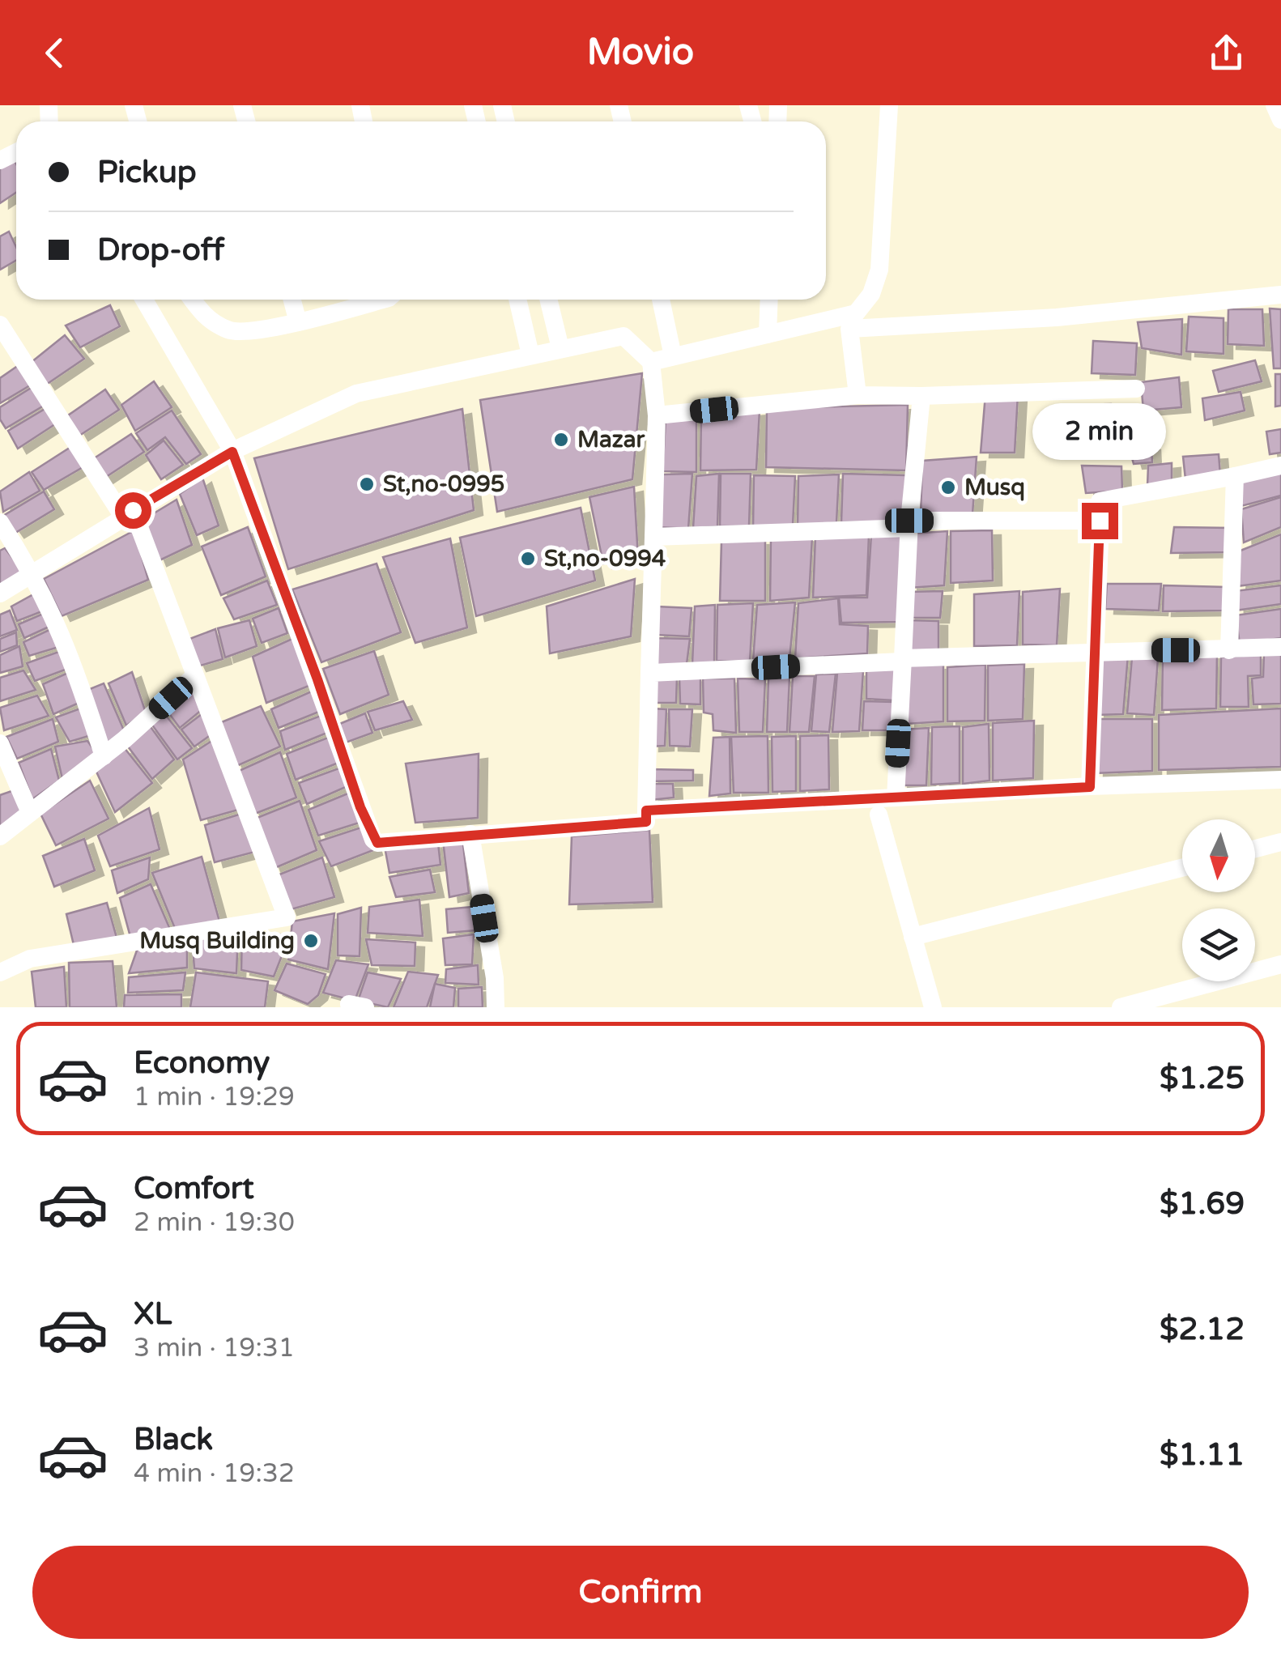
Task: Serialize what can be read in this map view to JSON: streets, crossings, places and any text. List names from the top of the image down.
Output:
{
  "places": [
    "Mazar",
    "St,no-0995",
    "Musq",
    "St,no-0994",
    "Musq Building"
  ],
  "north": "bottom",
  "page": {
    "header": "Movio",
    "banner": ["Pickup", "Drop-off"],
    "bubble": "2 min",
    "list": [
      {
        "name": "Economy",
        "note": "1 min · 19:29",
        "value": "$1.25"
      },
      {
        "name": "Comfort",
        "note": "2 min · 19:30",
        "value": "$1.69"
      },
      {
        "name": "XL",
        "note": "3 min · 19:31",
        "value": "$2.12"
      },
      {
        "name": "Black",
        "note": "4 min · 19:32",
        "value": "$1.11"
      }
    ],
    "buttons": "Confirm"
  }
}
